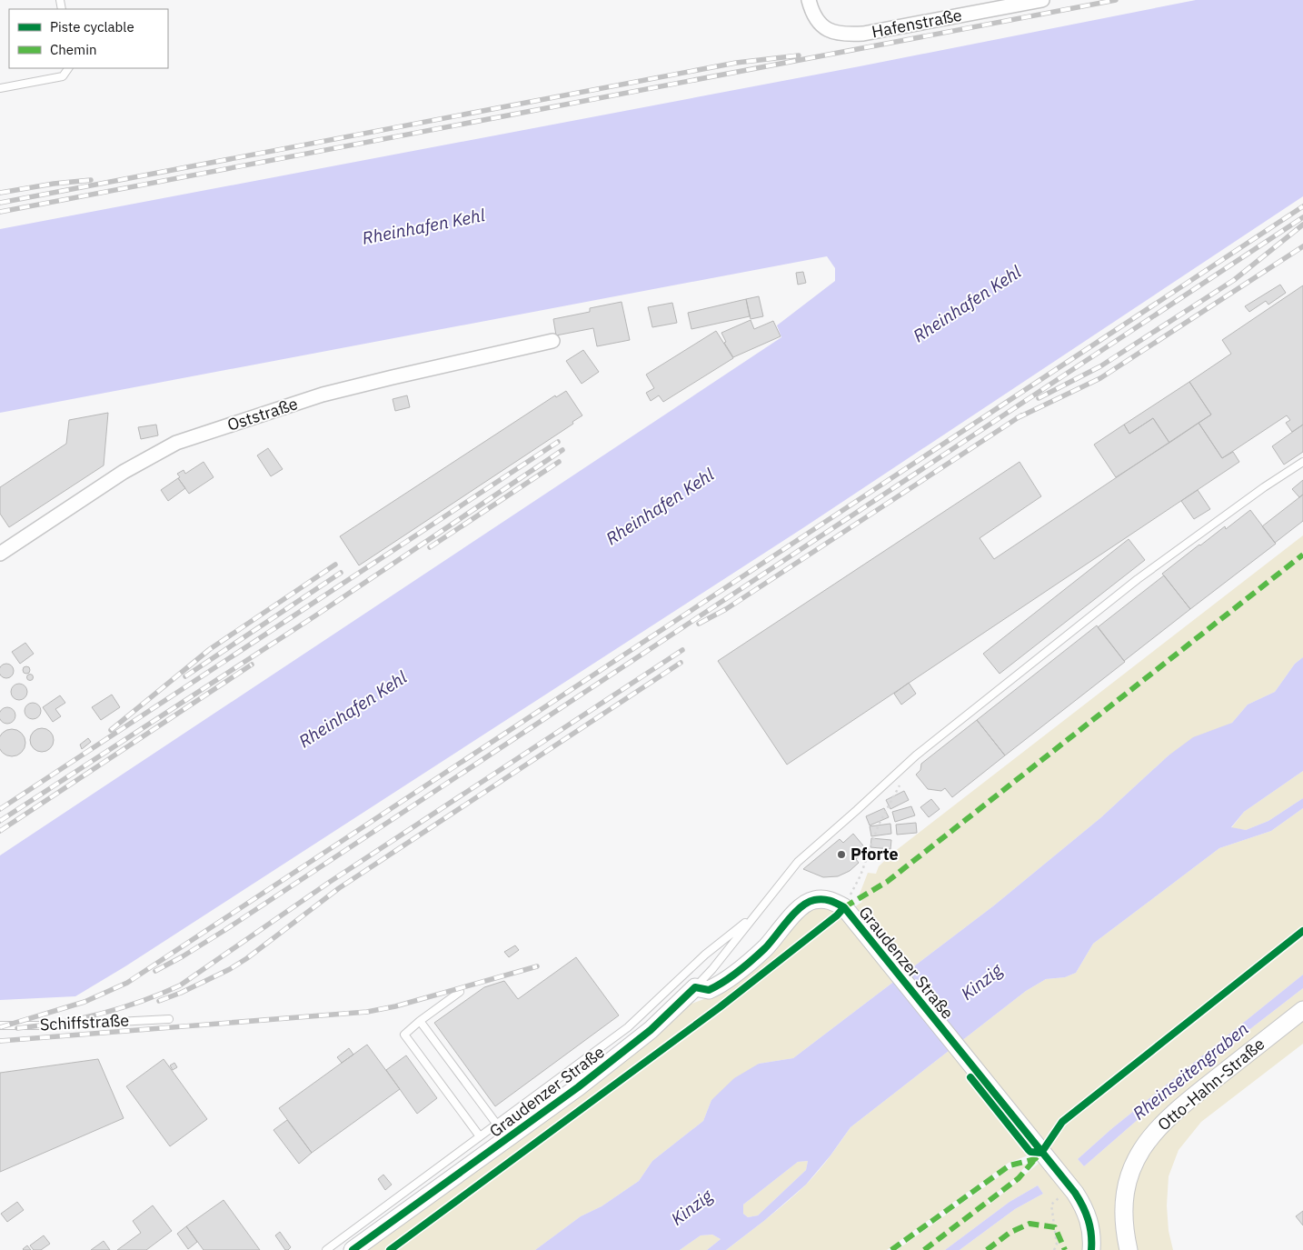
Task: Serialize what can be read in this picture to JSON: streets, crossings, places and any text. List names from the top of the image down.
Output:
{
  "streets": {
    "street": [
      "Hafenstraße",
      "Oststraße",
      "Graudenzer Straße",
      "Otto-Hahn-Straße"
    ],
    "lane": ["Schiffstraße"]
  },
  "water": ["Rheinhafen Kehl", "Kinzig", "Rheinseitengraben"],
  "places": ["Pforte"],
  "legend": ["Piste cyclable", "Chemin"]
}
